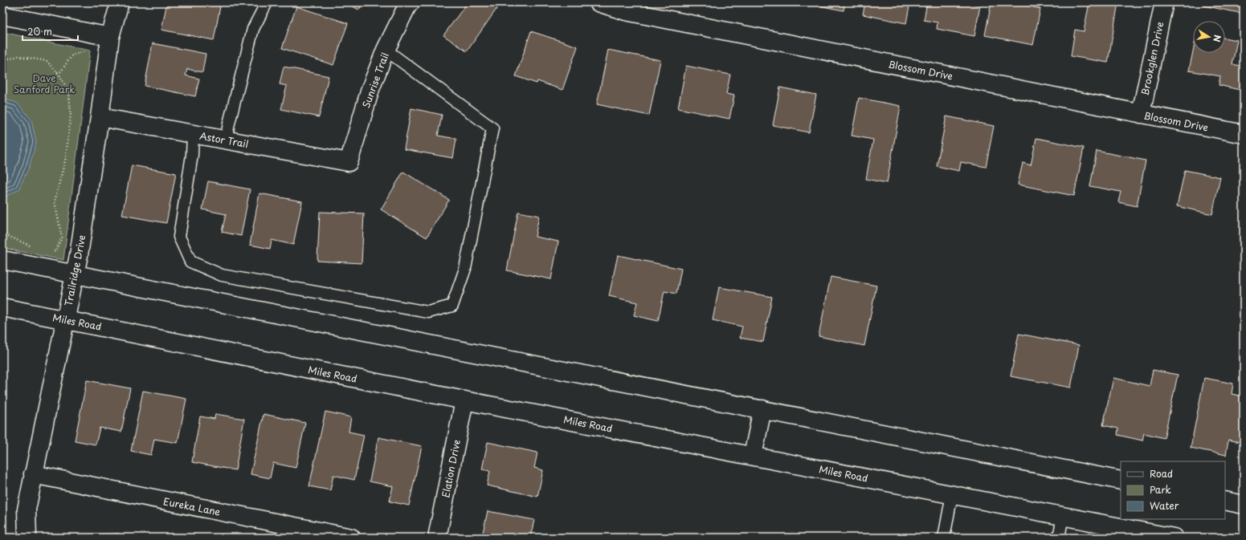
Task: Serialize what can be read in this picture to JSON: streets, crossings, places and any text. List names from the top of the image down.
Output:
{
  "streets": {
    "main road": [
      "Brookglen Drive",
      "Blossom Drive",
      "Sunrise Trail",
      "Astor Trail",
      "Trailridge Drive",
      "Miles Road",
      "Elation Drive",
      "Eureka Lane"
    ]
  },
  "crossings": [
    ["Brookglen Drive", "Blossom Drive"],
    ["Sunrise Trail", "Astor Trail"],
    ["Astor Trail", "Trailridge Drive"],
    ["Trailridge Drive", "Miles Road"],
    ["Trailridge Drive", "Eureka Lane"],
    ["Miles Road", "Elation Drive"]
  ],
  "parks": ["Dave Sanford Park"],
  "legend": ["Road", "Park", "Water"],
  "scale_bar": "20 m",
  "north": "right"
}
